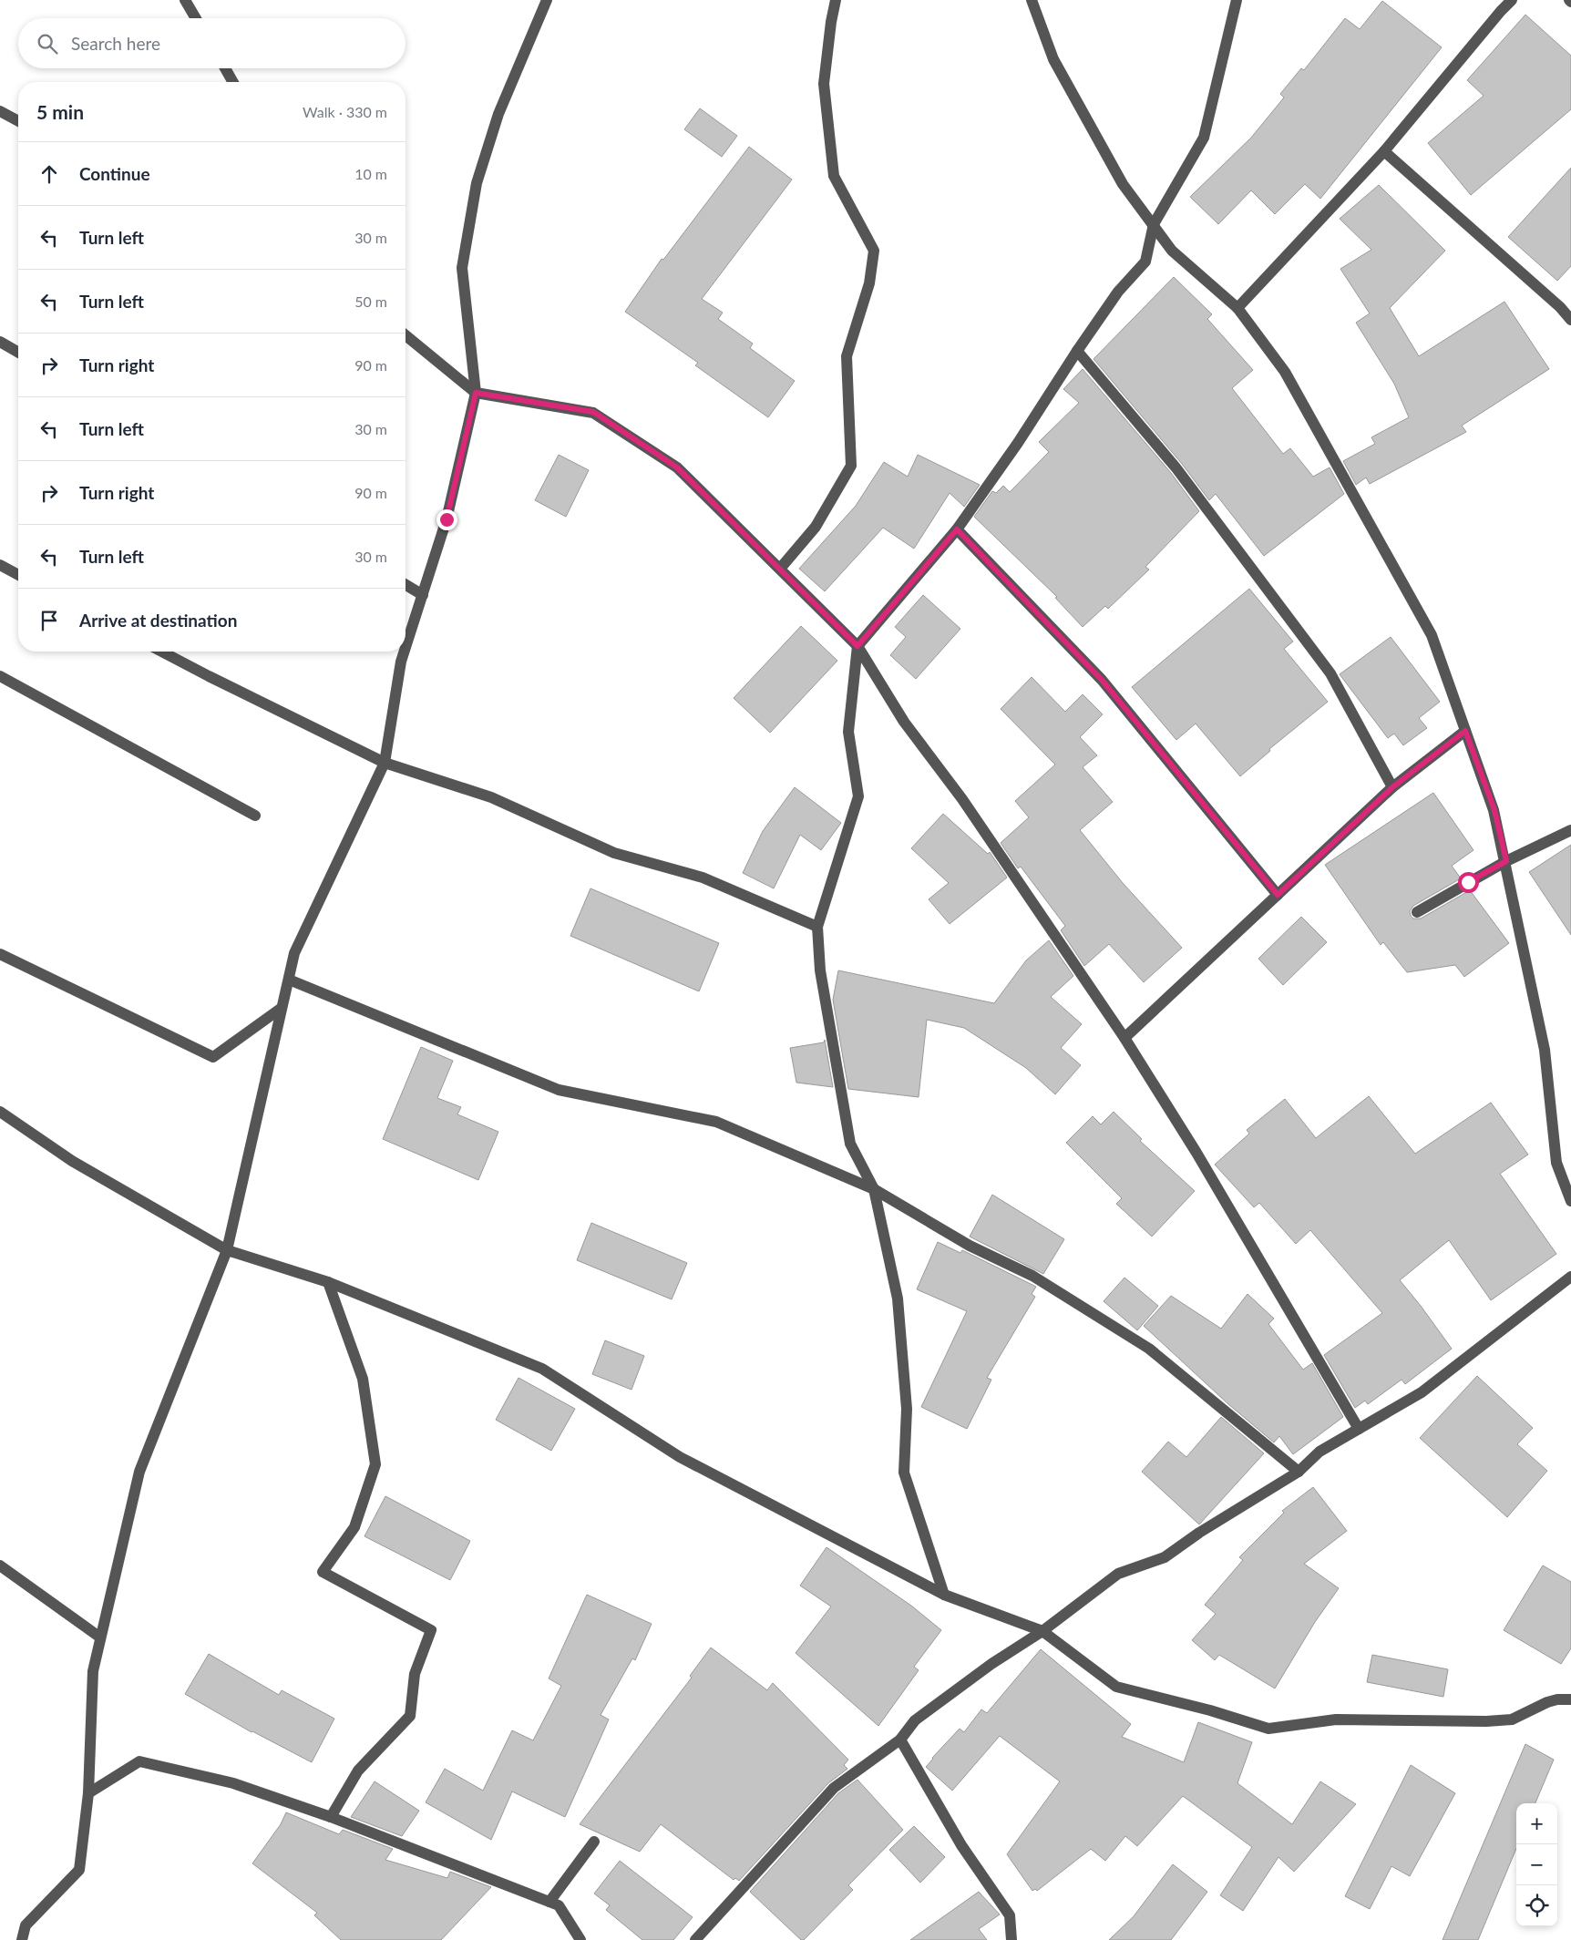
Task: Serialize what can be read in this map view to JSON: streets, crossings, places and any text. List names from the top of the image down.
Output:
{
  "page": {
    "search": "Search here",
    "heading": ["5 min", "Walk · 330 m"],
    "list": [
      ["Continue", "10 m"],
      ["Turn left", "30 m"],
      ["Turn left", "50 m"],
      ["Turn right", "90 m"],
      ["Turn left", "30 m"],
      ["Turn right", "90 m"],
      ["Turn left", "30 m"],
      "Arrive at destination"
    ],
    "map_buttons": ["+", "−"]
  }
}
